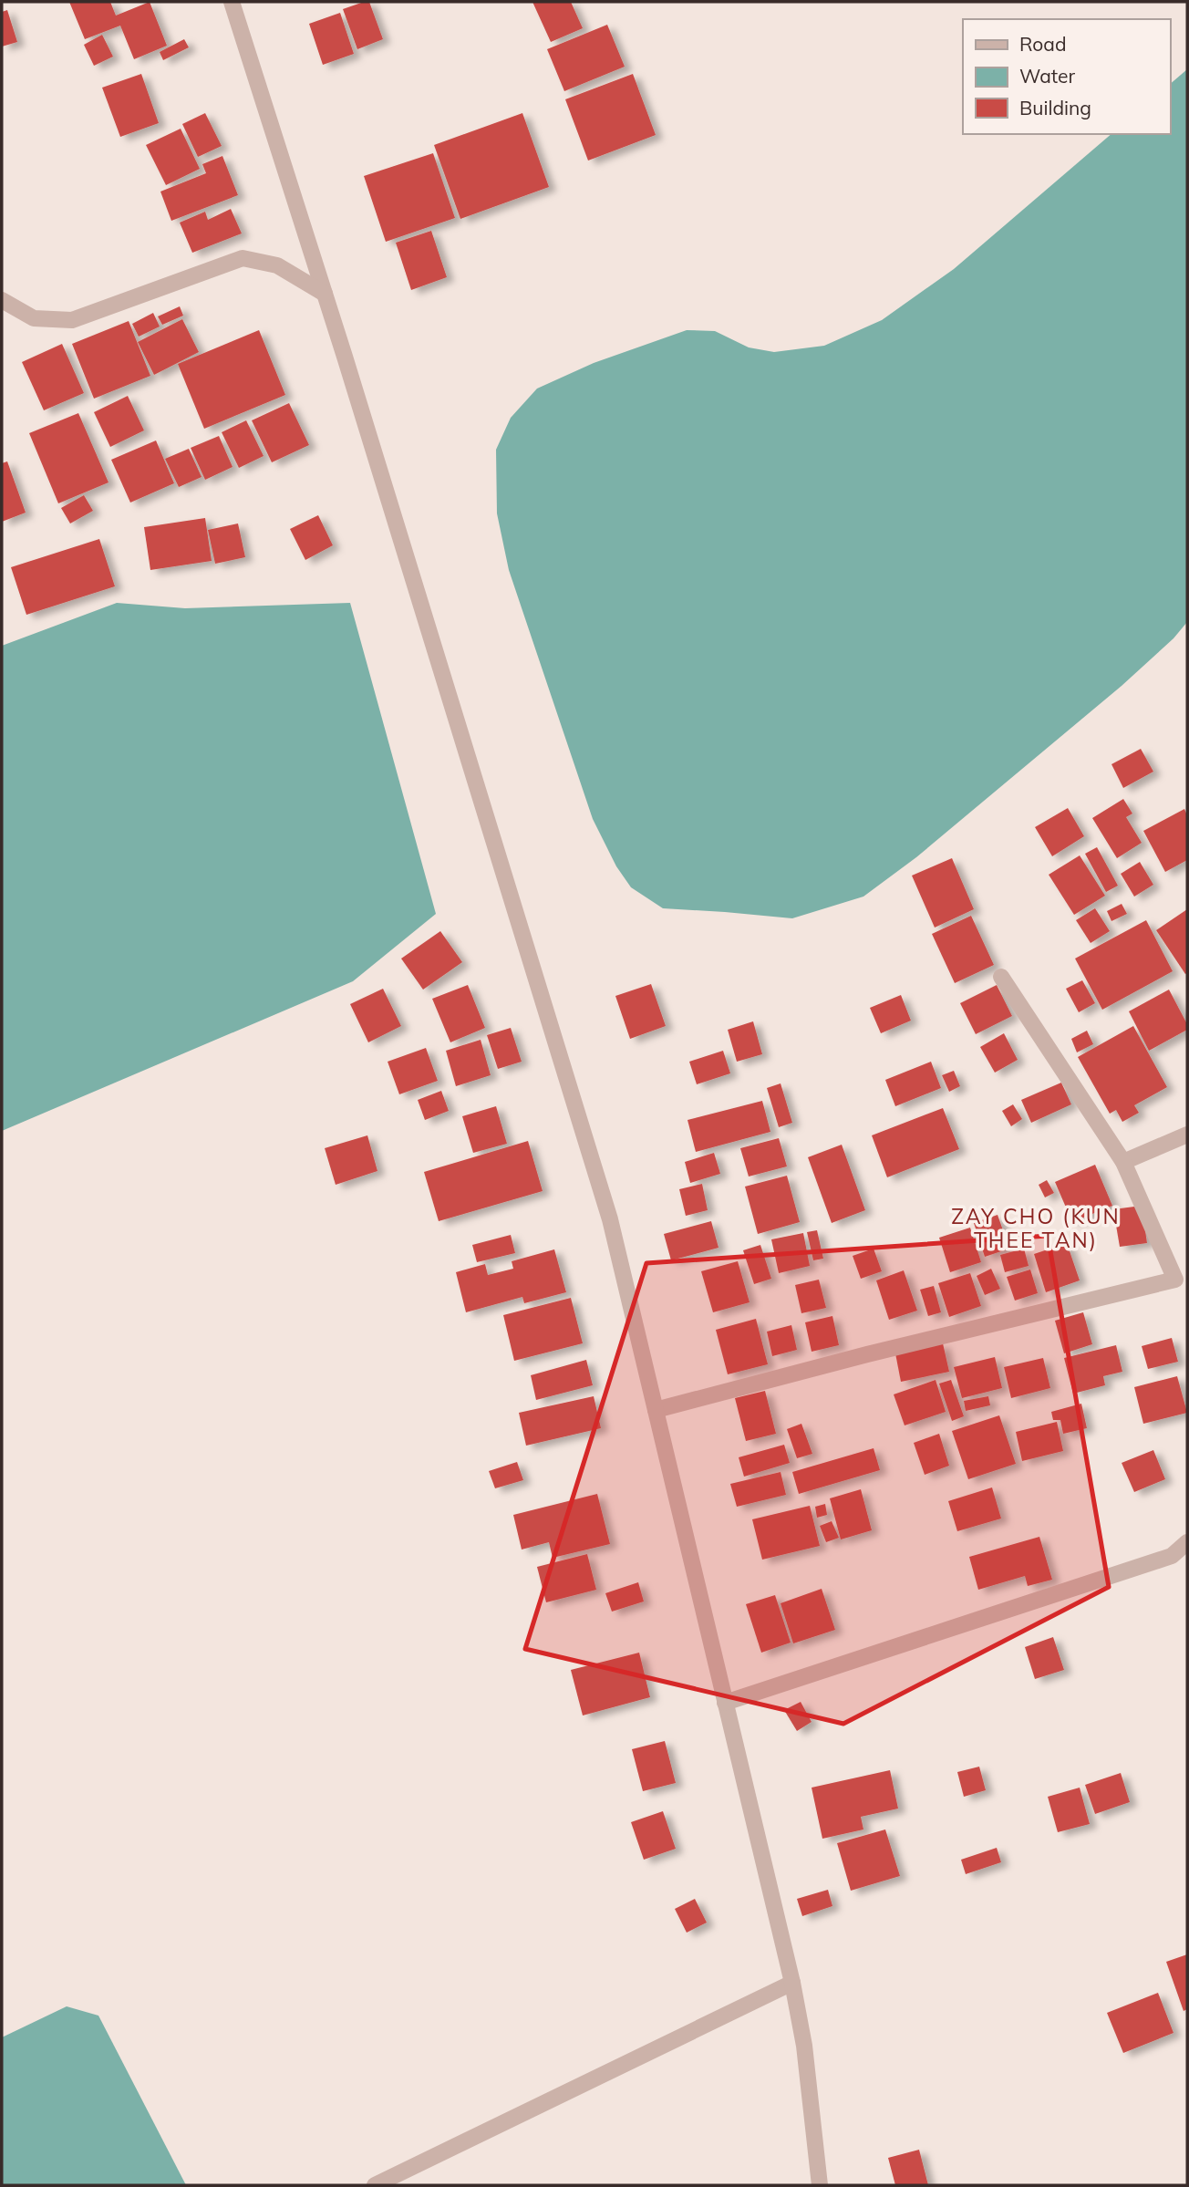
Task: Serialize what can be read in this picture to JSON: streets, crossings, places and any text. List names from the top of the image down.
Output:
{
  "districts": ["ZAY CHO (KUN THEE TAN)"],
  "legend": ["Road", "Water", "Building"]
}
